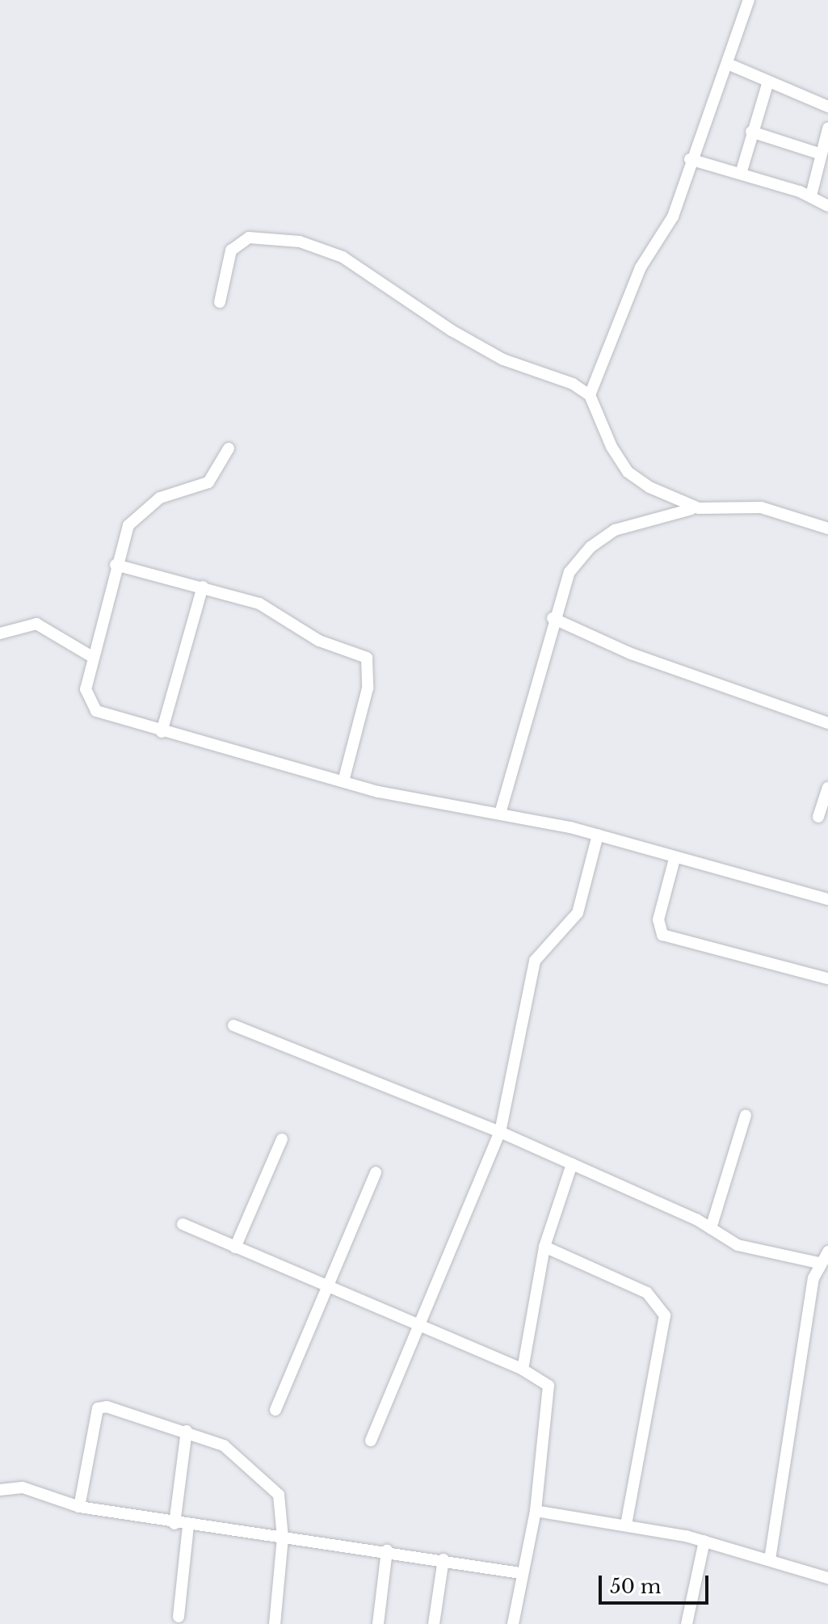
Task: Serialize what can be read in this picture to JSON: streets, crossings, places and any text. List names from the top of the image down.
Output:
{
  "scale_bar": "50 m"
}
